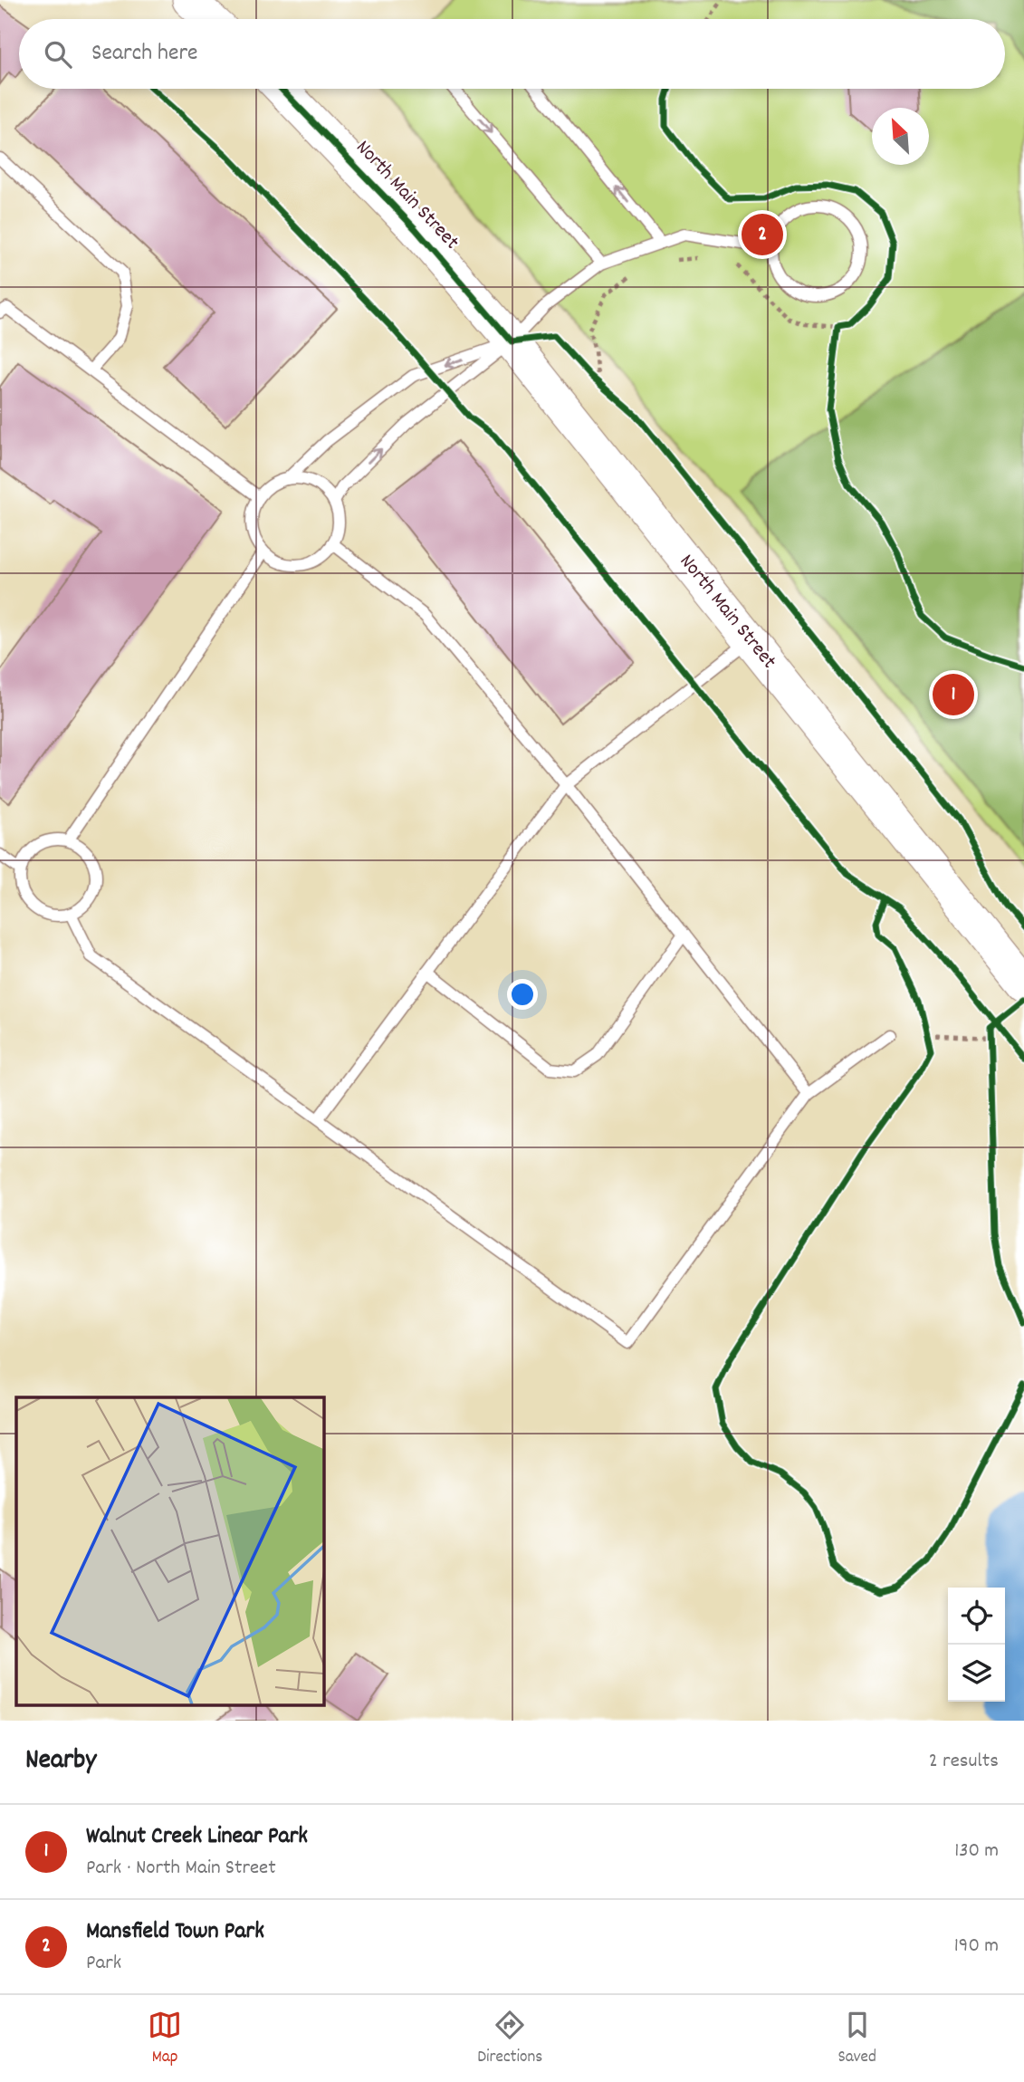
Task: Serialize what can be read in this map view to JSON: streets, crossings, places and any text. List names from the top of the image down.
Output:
{
  "streets": {
    "main road": ["North Main Street"]
  },
  "north": "top left",
  "page": {
    "search": "Search here",
    "pins": ["2", "1"],
    "heading": ["Nearby", "2 results"],
    "list": [
      {
        "mark": "1",
        "name": "Walnut Creek Linear Park",
        "note": "Park · North Main Street",
        "value": "130 m"
      },
      {
        "mark": "2",
        "name": "Mansfield Town Park",
        "note": "Park",
        "value": "190 m"
      }
    ],
    "nav": ["Map", "Directions", "Saved"]
  }
}
